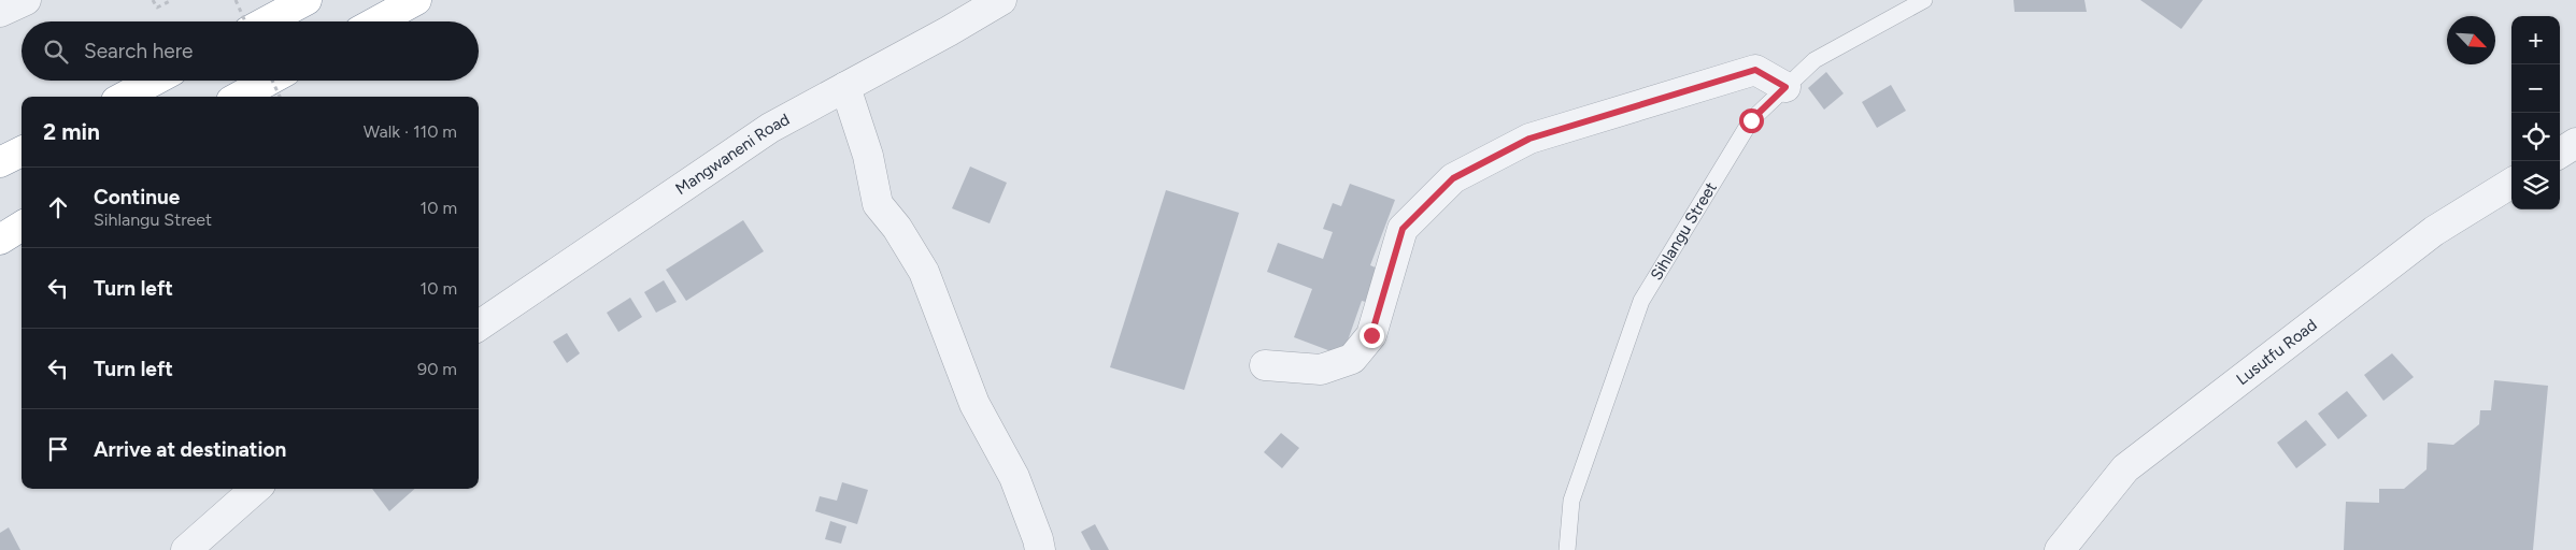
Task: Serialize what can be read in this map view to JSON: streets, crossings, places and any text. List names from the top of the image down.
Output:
{
  "streets": {
    "street": ["Mangwaneni Road", "Lusutfu Road"],
    "lane": ["Sihlangu Street"]
  },
  "north": "bottom right",
  "page": {
    "map_buttons": ["+", "−"],
    "search": "Search here",
    "heading": ["2 min", "Walk · 110 m"],
    "list": [
      ["Continue", "Sihlangu Street", "10 m"],
      ["Turn left", "10 m"],
      ["Turn left", "90 m"],
      "Arrive at destination"
    ]
  }
}
